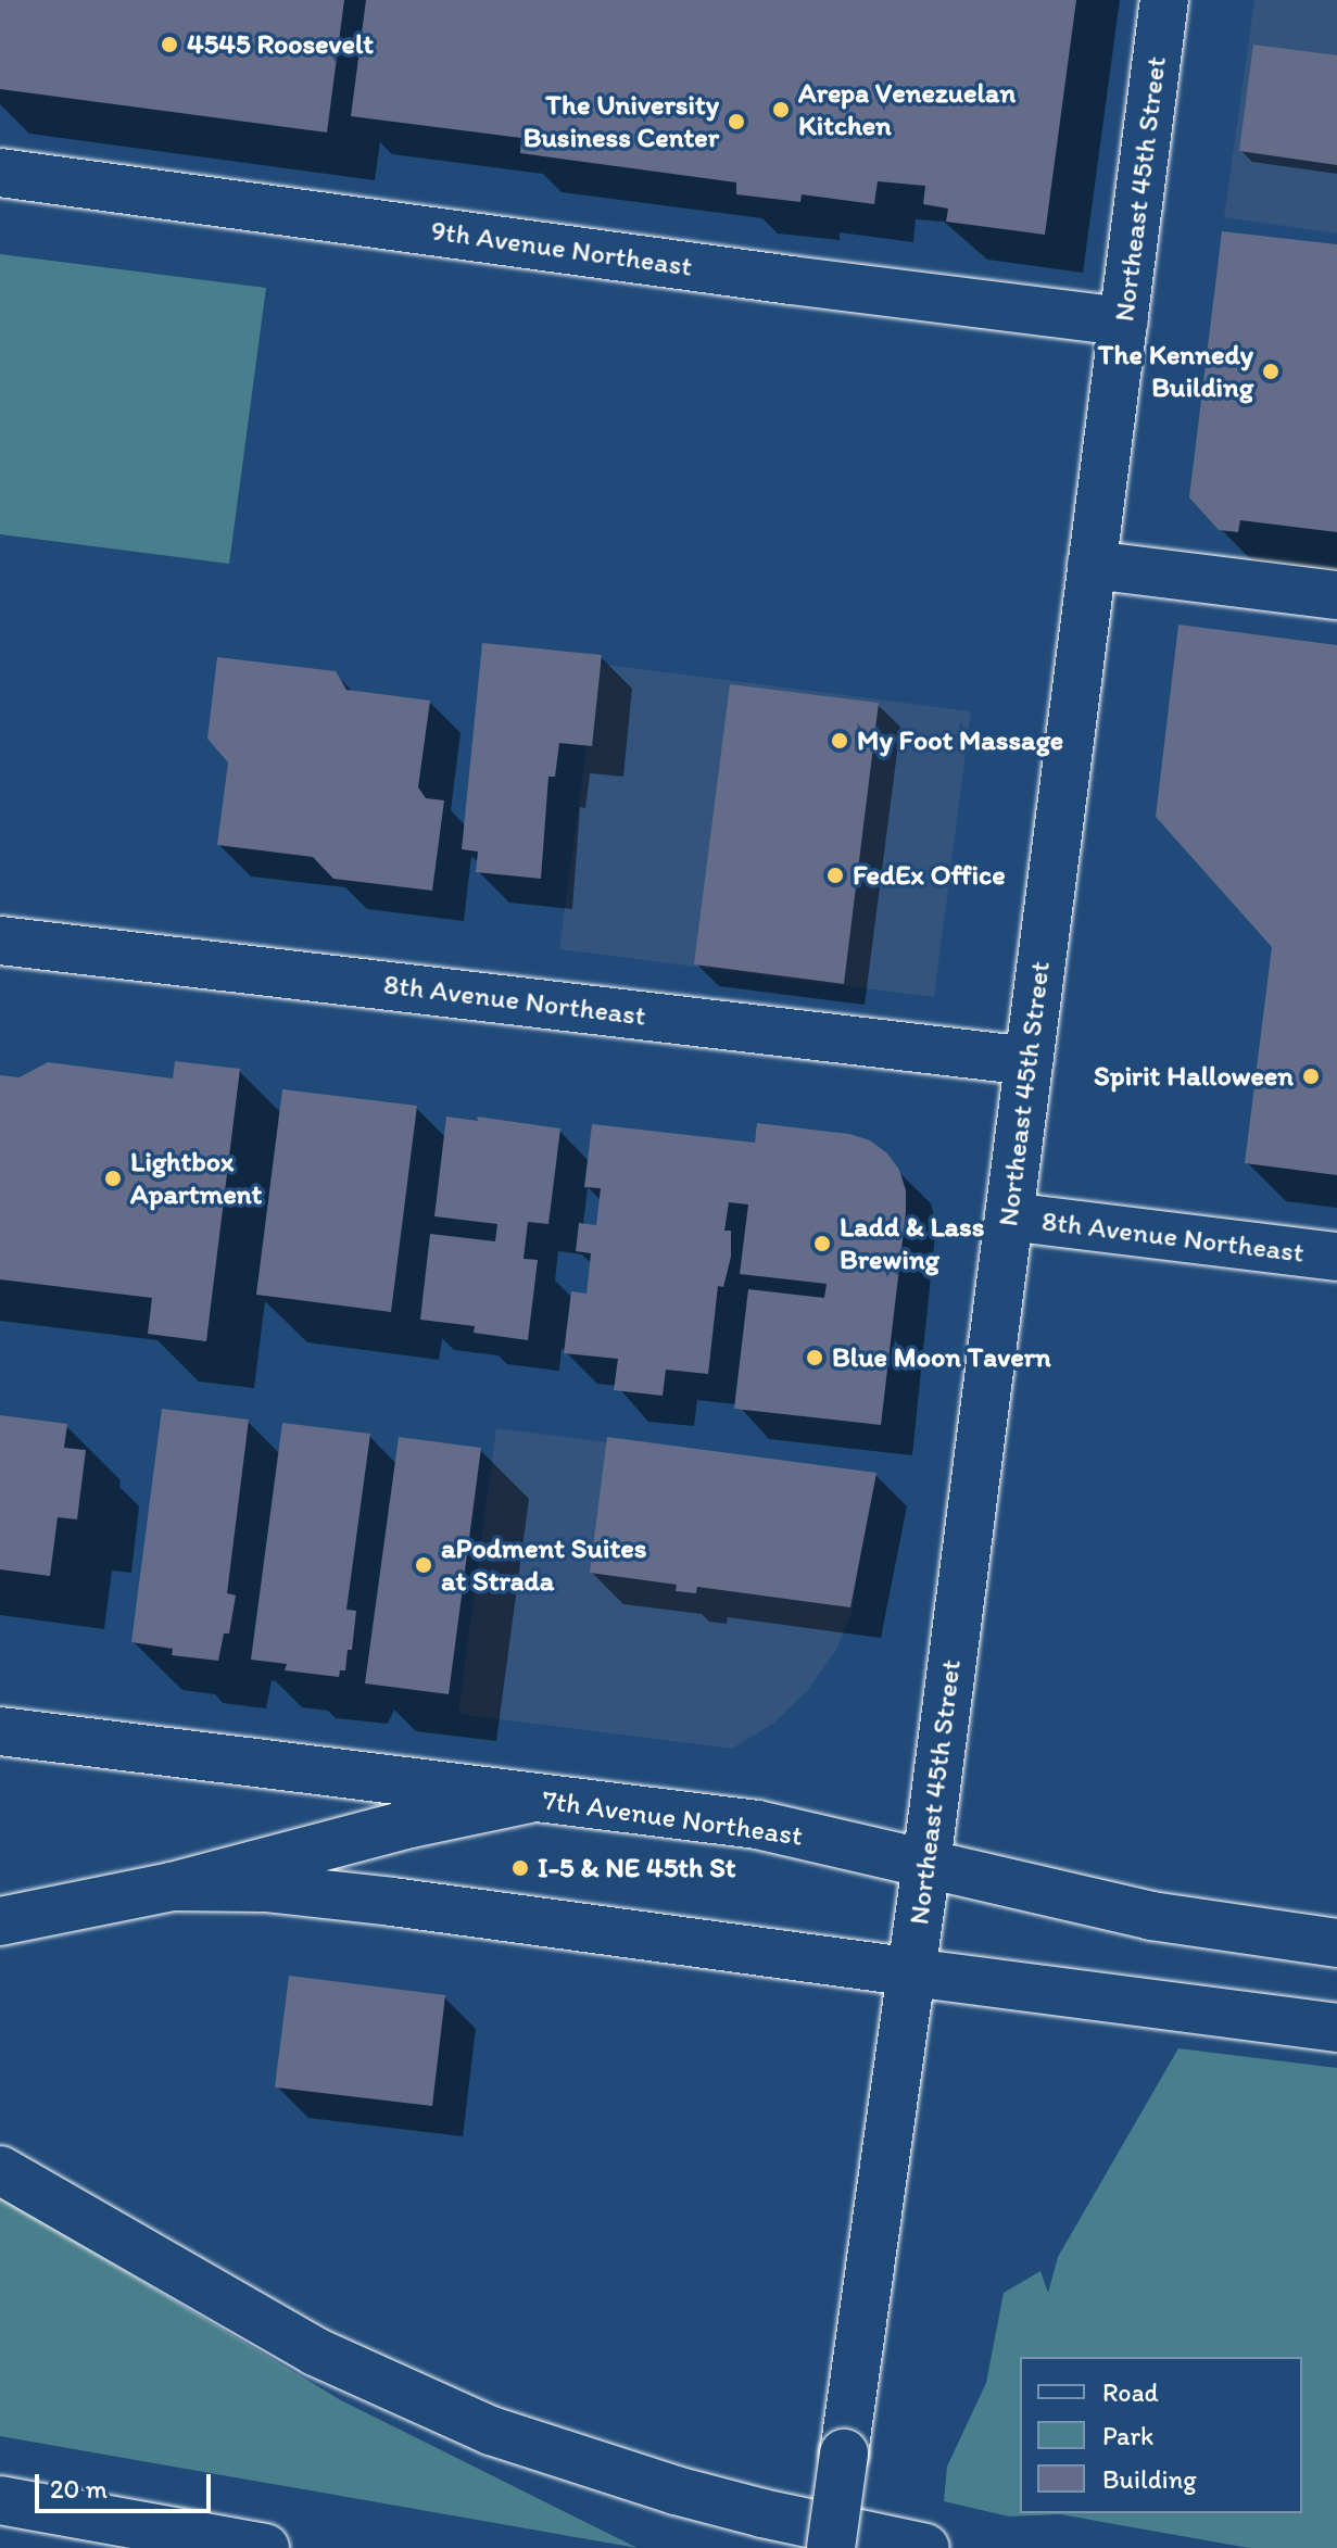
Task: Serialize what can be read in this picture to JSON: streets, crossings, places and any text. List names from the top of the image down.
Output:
{
  "streets": {
    "main road": [
      "Northeast 45th Street",
      "9th Avenue Northeast",
      "8th Avenue Northeast",
      "7th Avenue Northeast"
    ]
  },
  "crossings": [
    ["Northeast 45th Street", "9th Avenue Northeast"],
    ["Northeast 45th Street", "8th Avenue Northeast"],
    ["Northeast 45th Street", "7th Avenue Northeast"]
  ],
  "places": [
    "4545 Roosevelt",
    "Arepa Venezuelan Kitchen",
    "The University Business Center",
    "The Kennedy Building",
    "My Foot Massage",
    "FedEx Office",
    "Spirit Halloween",
    "Lightbox Apartment",
    "Ladd & Lass Brewing",
    "Blue Moon Tavern",
    "aPodment Suites at Strada",
    "I-5 & NE 45th St"
  ],
  "legend": ["Road", "Park", "Building"],
  "scale_bar": "20 m"
}
